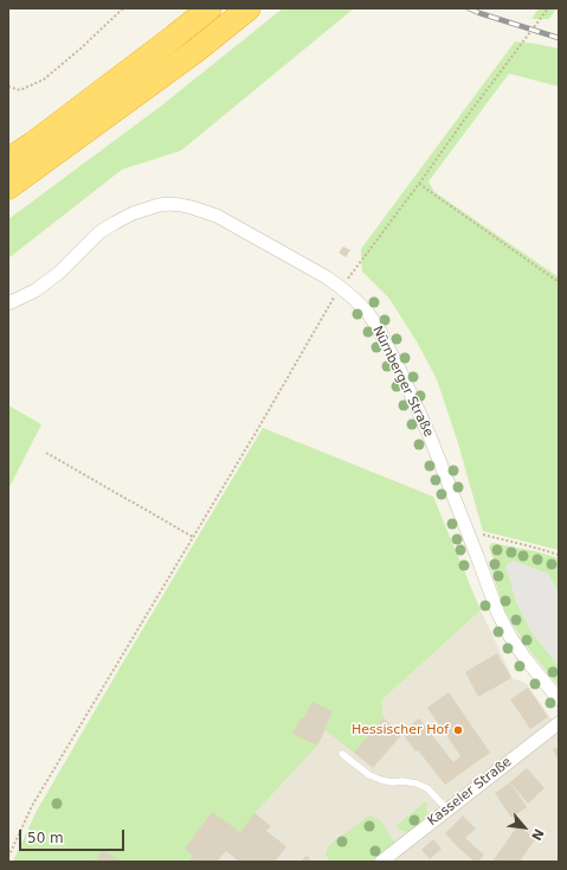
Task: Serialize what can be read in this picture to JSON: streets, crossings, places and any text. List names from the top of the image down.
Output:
{
  "streets": {
    "street": ["Nürnberger Straße", "Kasseler Straße"]
  },
  "places": ["Hessischer Hof"],
  "scale_bar": "50 m",
  "north": "bottom right"
}
